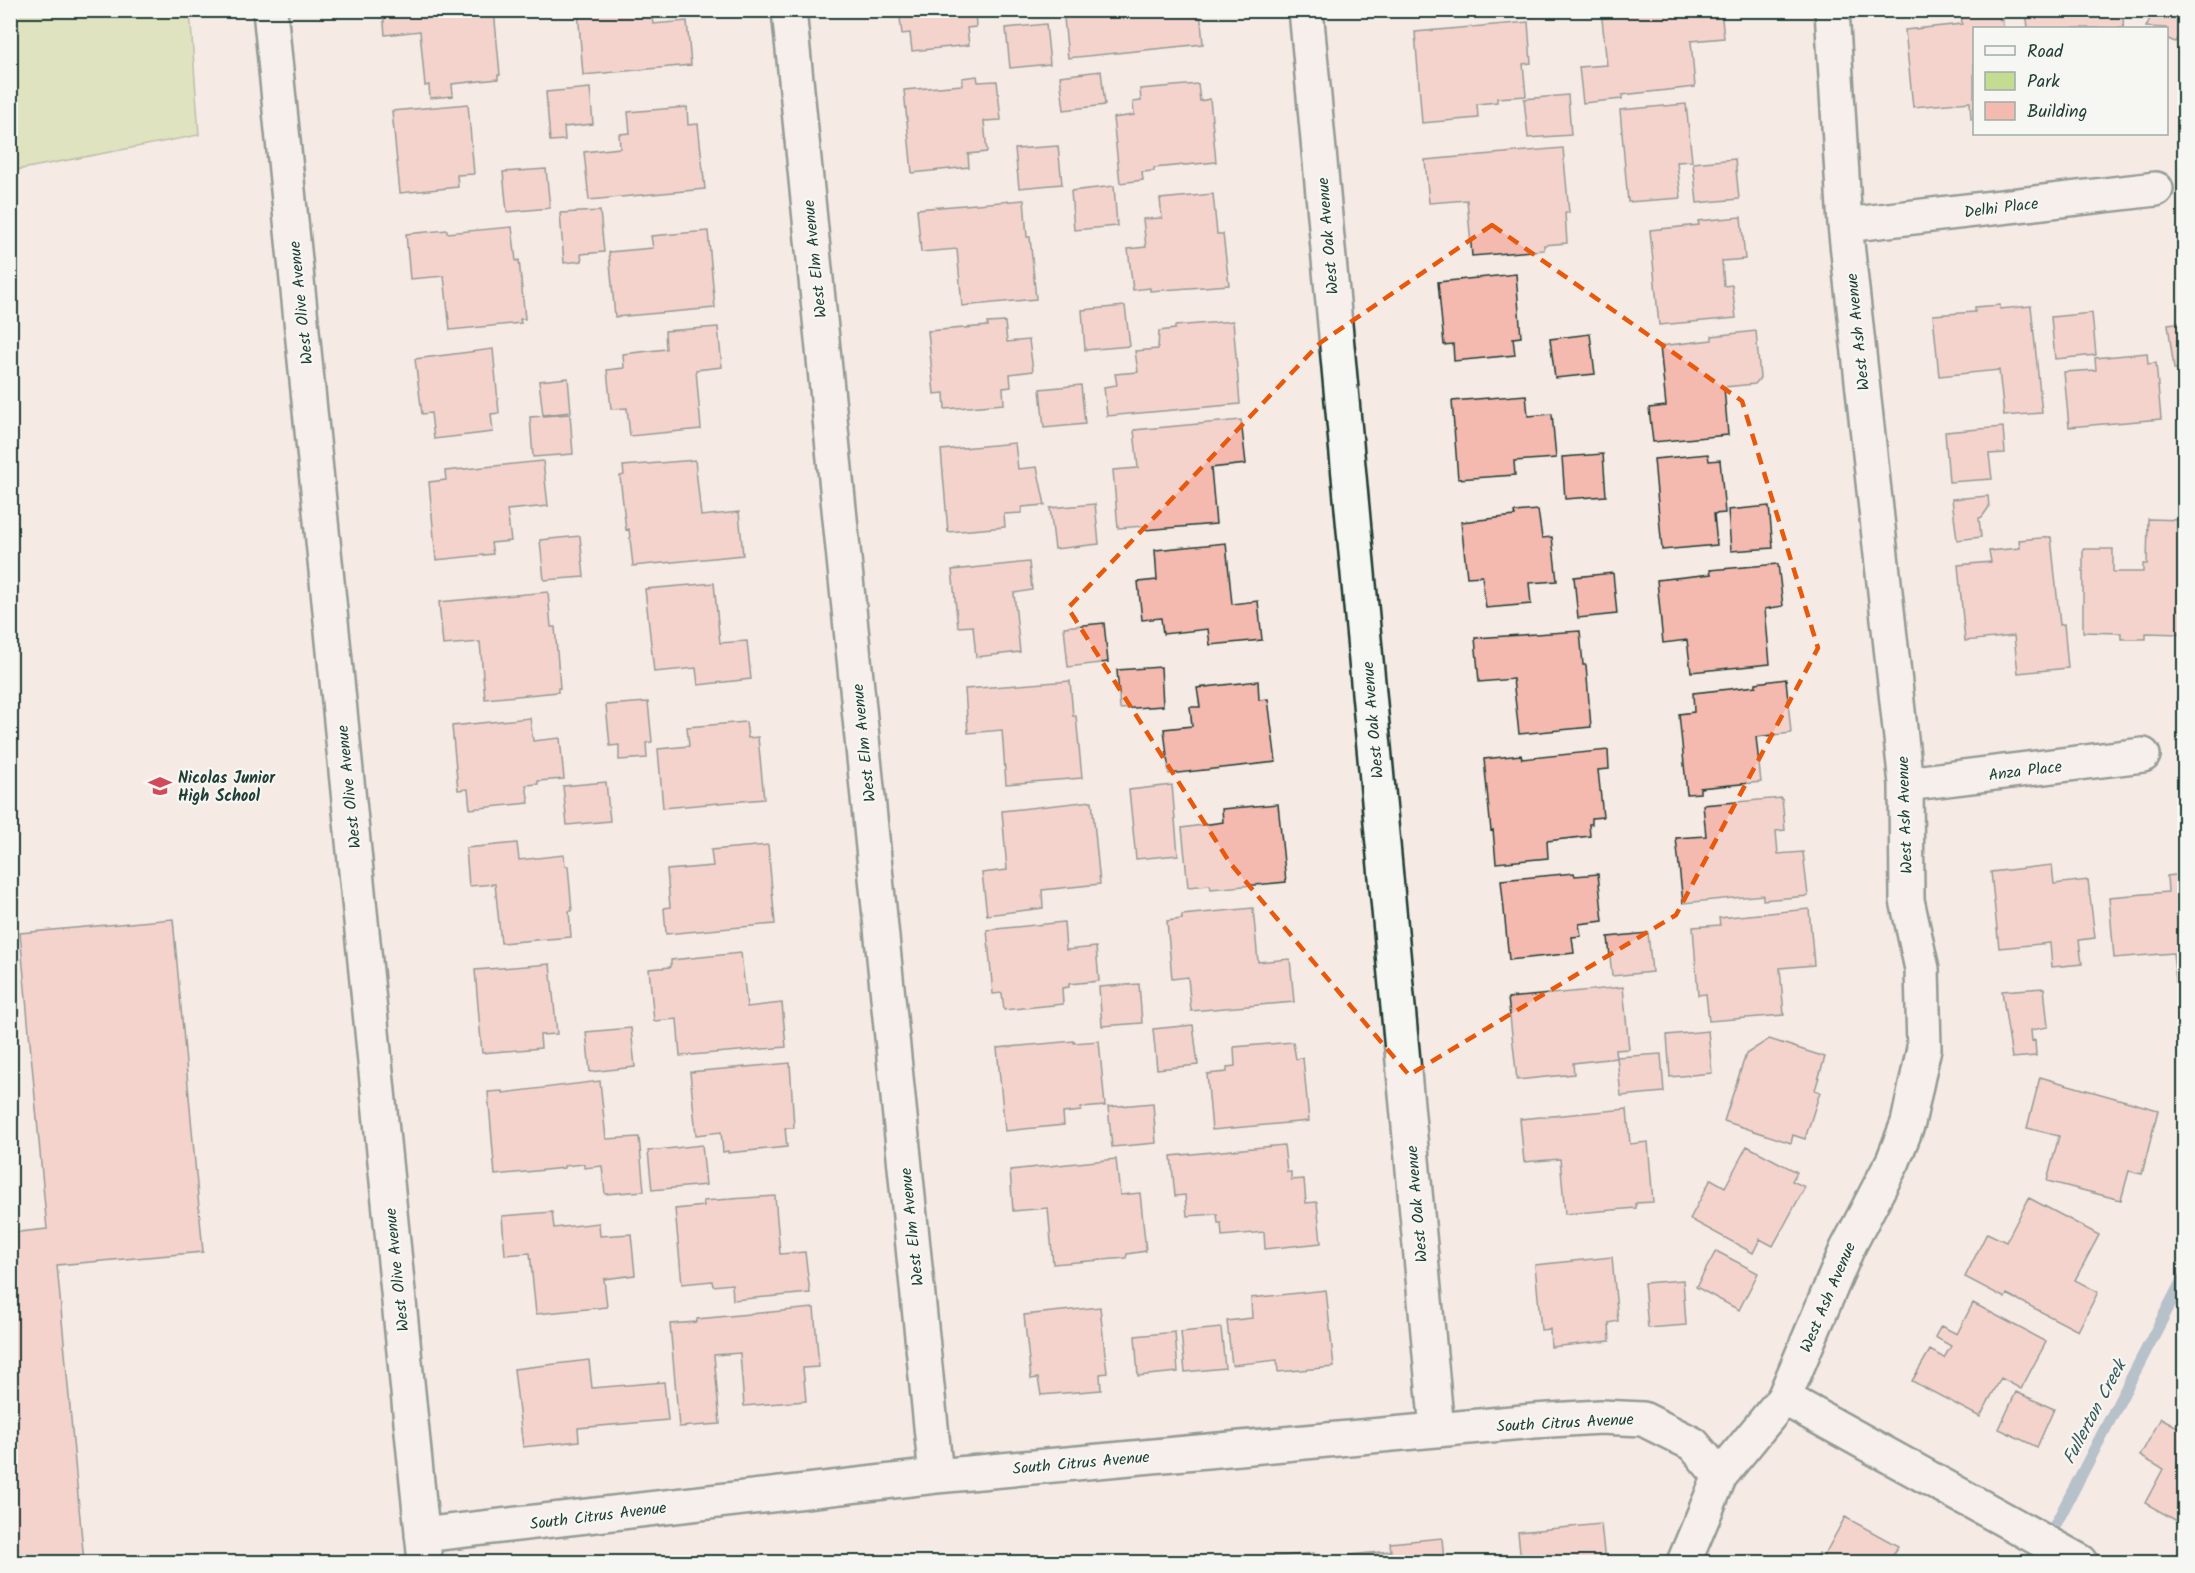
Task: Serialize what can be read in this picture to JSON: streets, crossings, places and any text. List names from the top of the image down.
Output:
{
  "streets": {
    "street": [
      "Delhi Place",
      "West Oak Avenue",
      "West Elm Avenue",
      "West Olive Avenue",
      "West Ash Avenue",
      "Anza Place",
      "South Citrus Avenue"
    ]
  },
  "crossings": [
    ["Delhi Place", "West Ash Avenue"],
    ["West Oak Avenue", "South Citrus Avenue"],
    ["West Elm Avenue", "South Citrus Avenue"],
    ["West Olive Avenue", "South Citrus Avenue"],
    ["West Ash Avenue", "Anza Place"],
    ["West Ash Avenue", "South Citrus Avenue"]
  ],
  "water": ["Fullerton Creek"],
  "places": {
    "school or university": ["Nicolas Junior High School"]
  },
  "legend": ["Road", "Park", "Building"]
}
